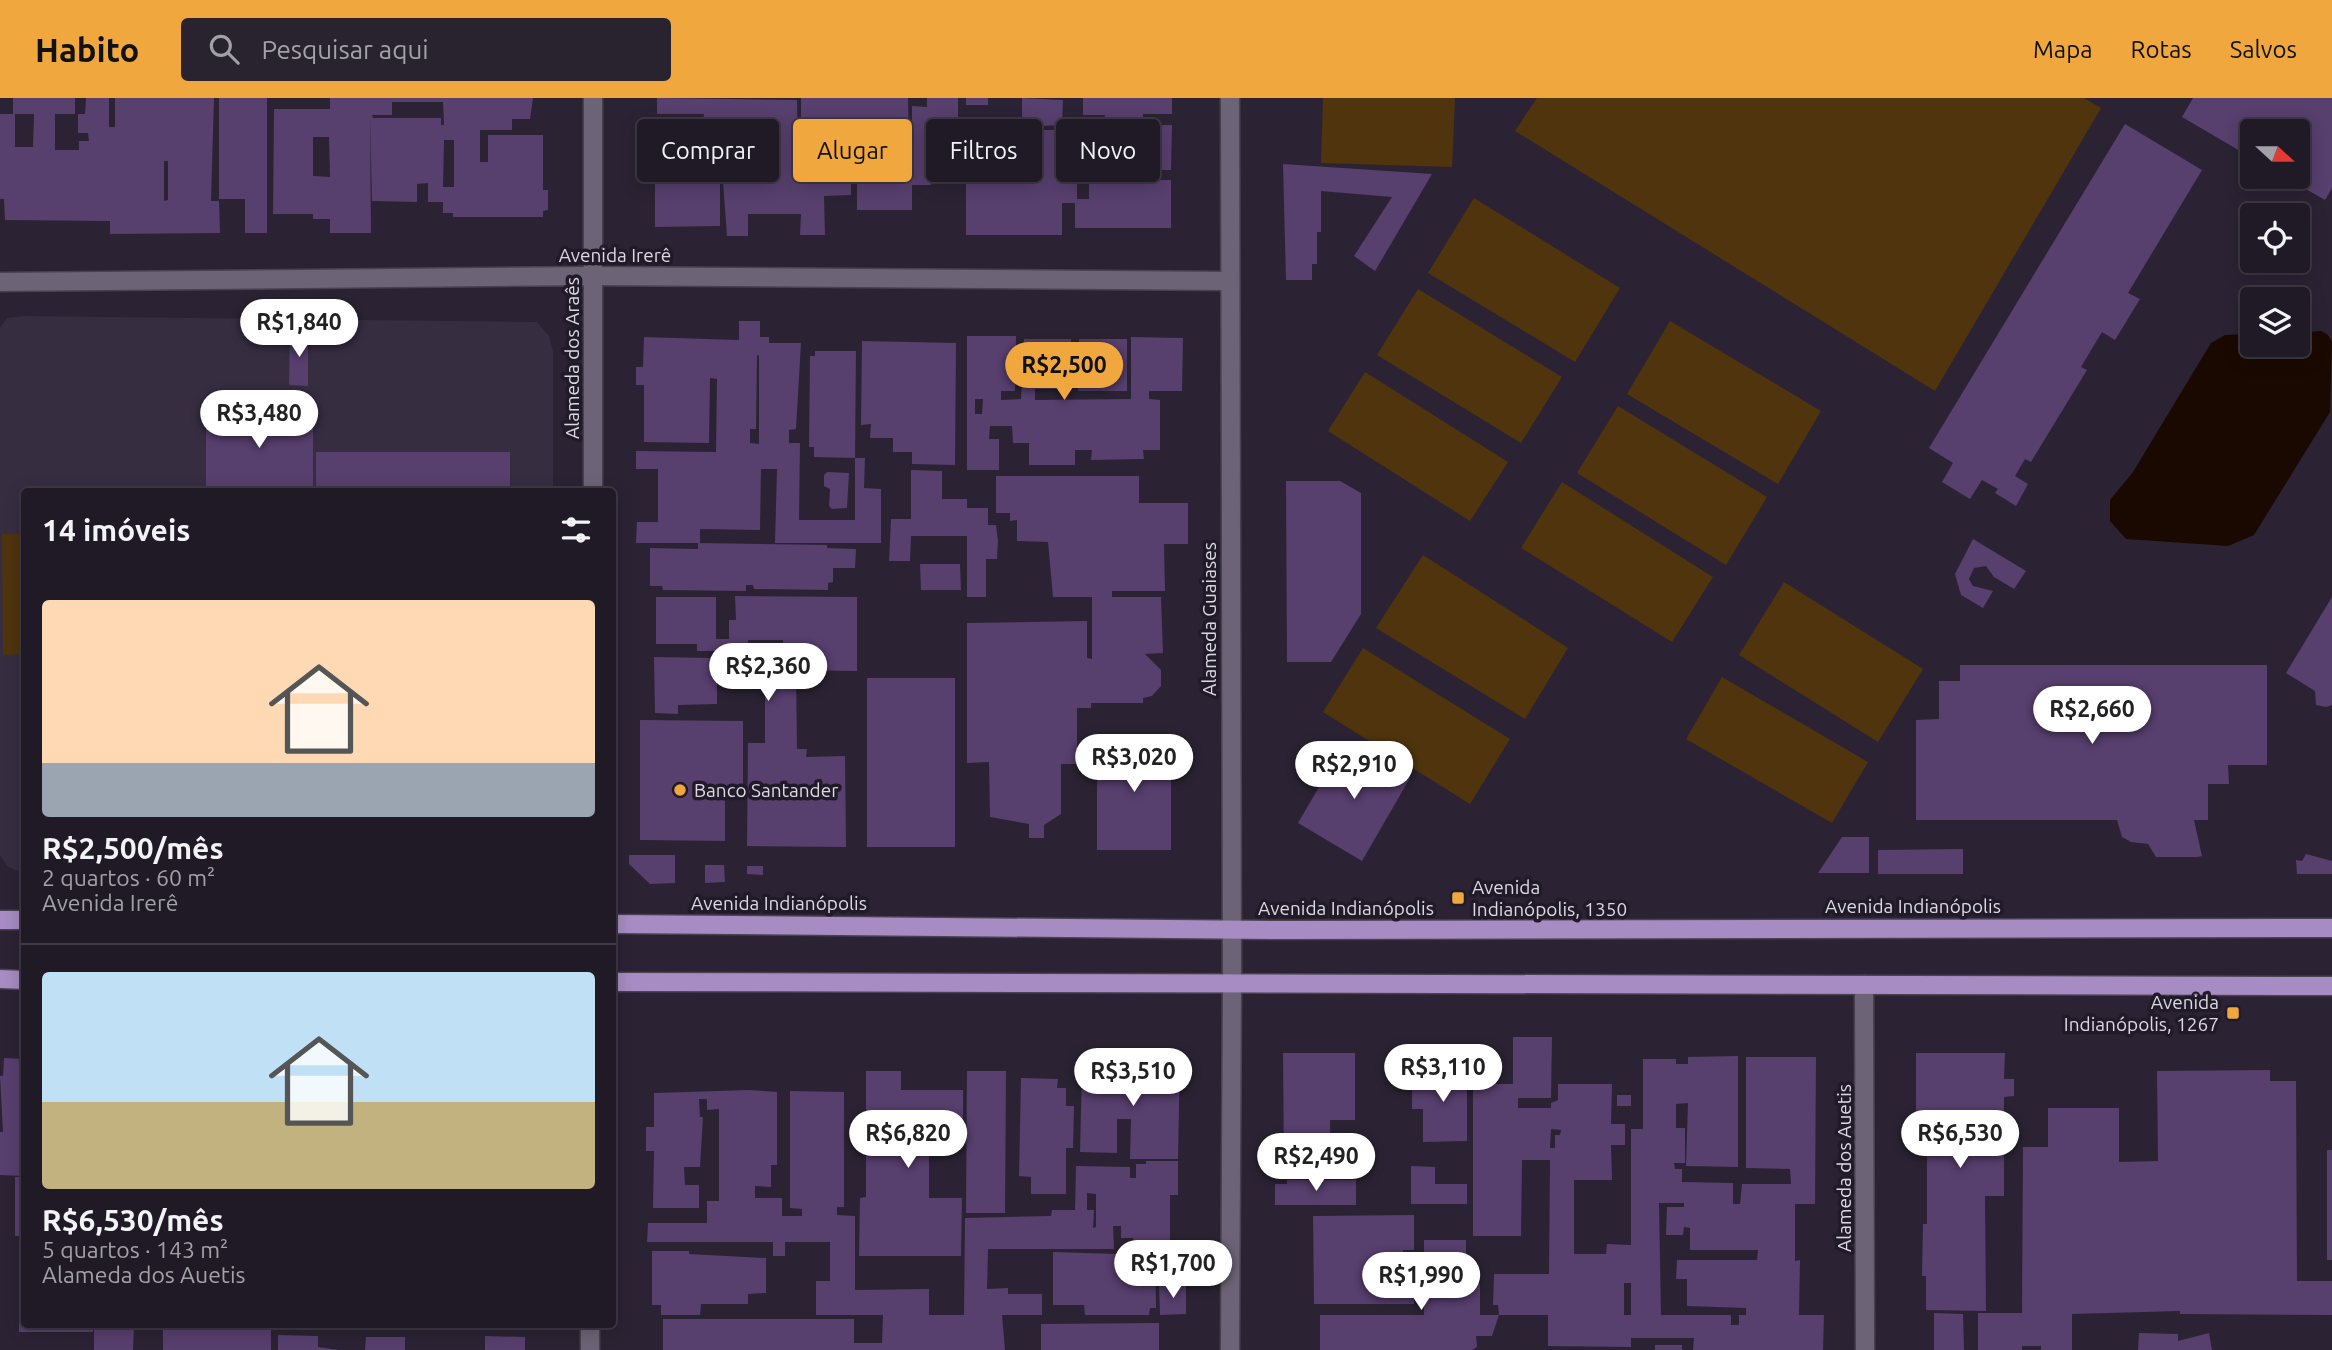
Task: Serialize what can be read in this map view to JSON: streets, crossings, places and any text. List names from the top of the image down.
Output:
{
  "streets": {
    "main road": ["Avenida Indianópolis"],
    "street": [
      "Avenida Irerê",
      "Alameda dos Araês",
      "Alameda Guaiases",
      "Alameda dos Auetis"
    ]
  },
  "crossings": [
    ["Avenida Irerê", "Alameda dos Araês"],
    ["Avenida Irerê", "Alameda Guaiases"],
    ["Alameda Guaiases", "Avenida Indianópolis"]
  ],
  "places": {
    "other": ["Banco Santander"],
    "transit": ["Avenida Indianópolis, 1350", "Avenida Indianópolis, 1267"]
  },
  "north": "right",
  "page": {
    "header": "Habito",
    "search": "Pesquisar aqui",
    "nav": ["Mapa", "Rotas", "Salvos"],
    "chip": [
      "Comprar",
      "Alugar",
      "Filtros",
      "Novo"
    ],
    "price": [
      "R$1,840",
      "R$2,500",
      "R$3,480",
      "R$2,360",
      "R$2,660",
      "R$3,020",
      "R$2,910",
      "R$3,110",
      "R$3,510",
      "R$6,820",
      "R$6,530",
      "R$2,490",
      "R$1,700",
      "R$1,990"
    ],
    "heading": "14 imóveis",
    "list": [
      {
        "name": "R$2,500/mês",
        "note": "2 quartos · 60 m² · Avenida Irerê"
      },
      {
        "name": "R$6,530/mês",
        "note": "5 quartos · 143 m² · Alameda dos Auetis"
      }
    ]
  }
}
